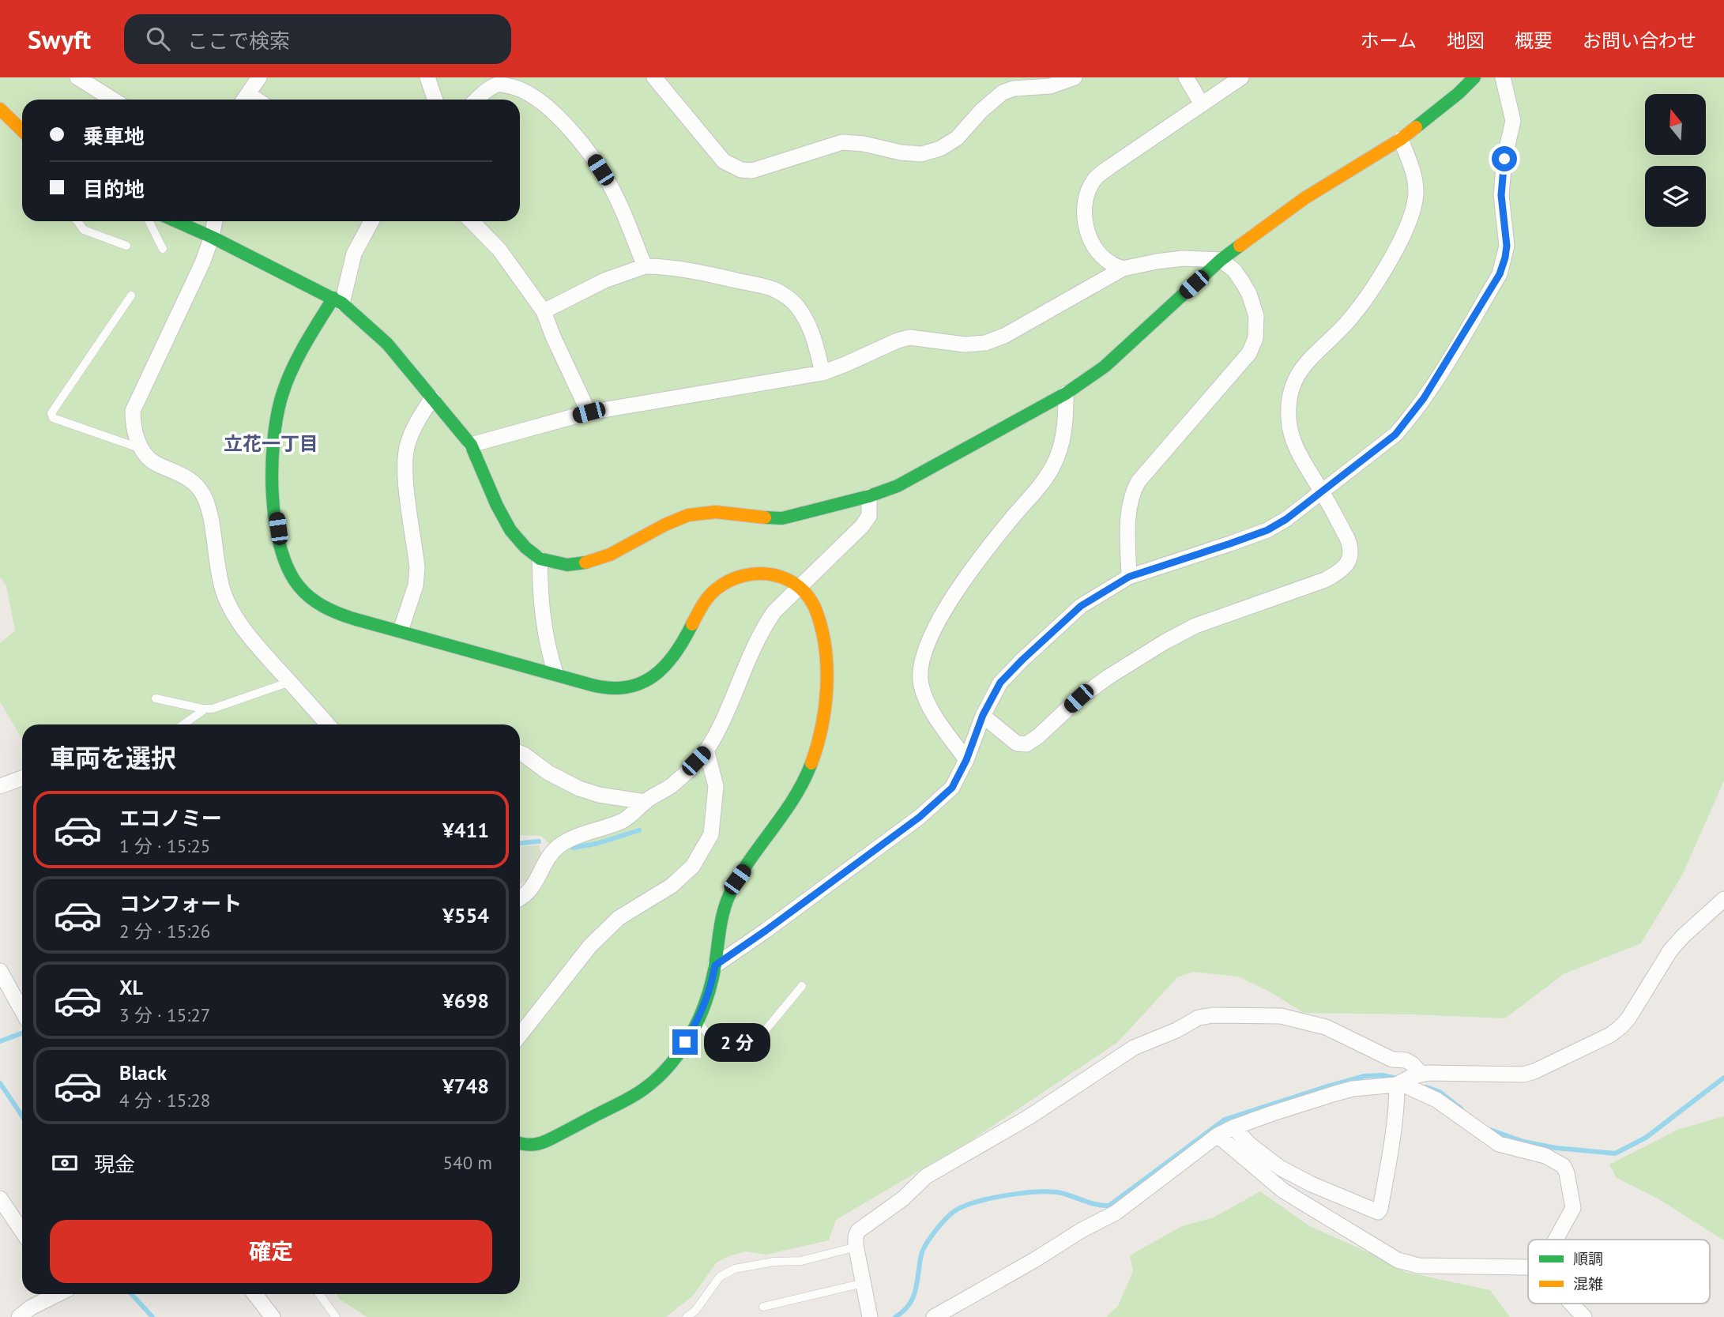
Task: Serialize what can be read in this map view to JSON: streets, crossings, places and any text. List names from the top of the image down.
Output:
{
  "districts": ["立花一丁目"],
  "legend": ["順調", "混雑"],
  "north": "top",
  "page": {
    "header": "Swyft",
    "search": "ここで検索",
    "nav": [
      "ホーム",
      "地図",
      "概要",
      "お問い合わせ"
    ],
    "banner": ["乗車地", "目的地"],
    "heading": "車両を選択",
    "list": [
      {
        "name": "エコノミー",
        "note": "1 分 · 15:25",
        "value": "¥411"
      },
      {
        "name": "コンフォート",
        "note": "2 分 · 15:26",
        "value": "¥554"
      },
      {
        "name": "XL",
        "note": "3 分 · 15:27",
        "value": "¥698"
      },
      {
        "name": "Black",
        "note": "4 分 · 15:28",
        "value": "¥748"
      }
    ],
    "bubble": "2 分",
    "pay": ["現金", "540 m"],
    "buttons": "確定"
  }
}
